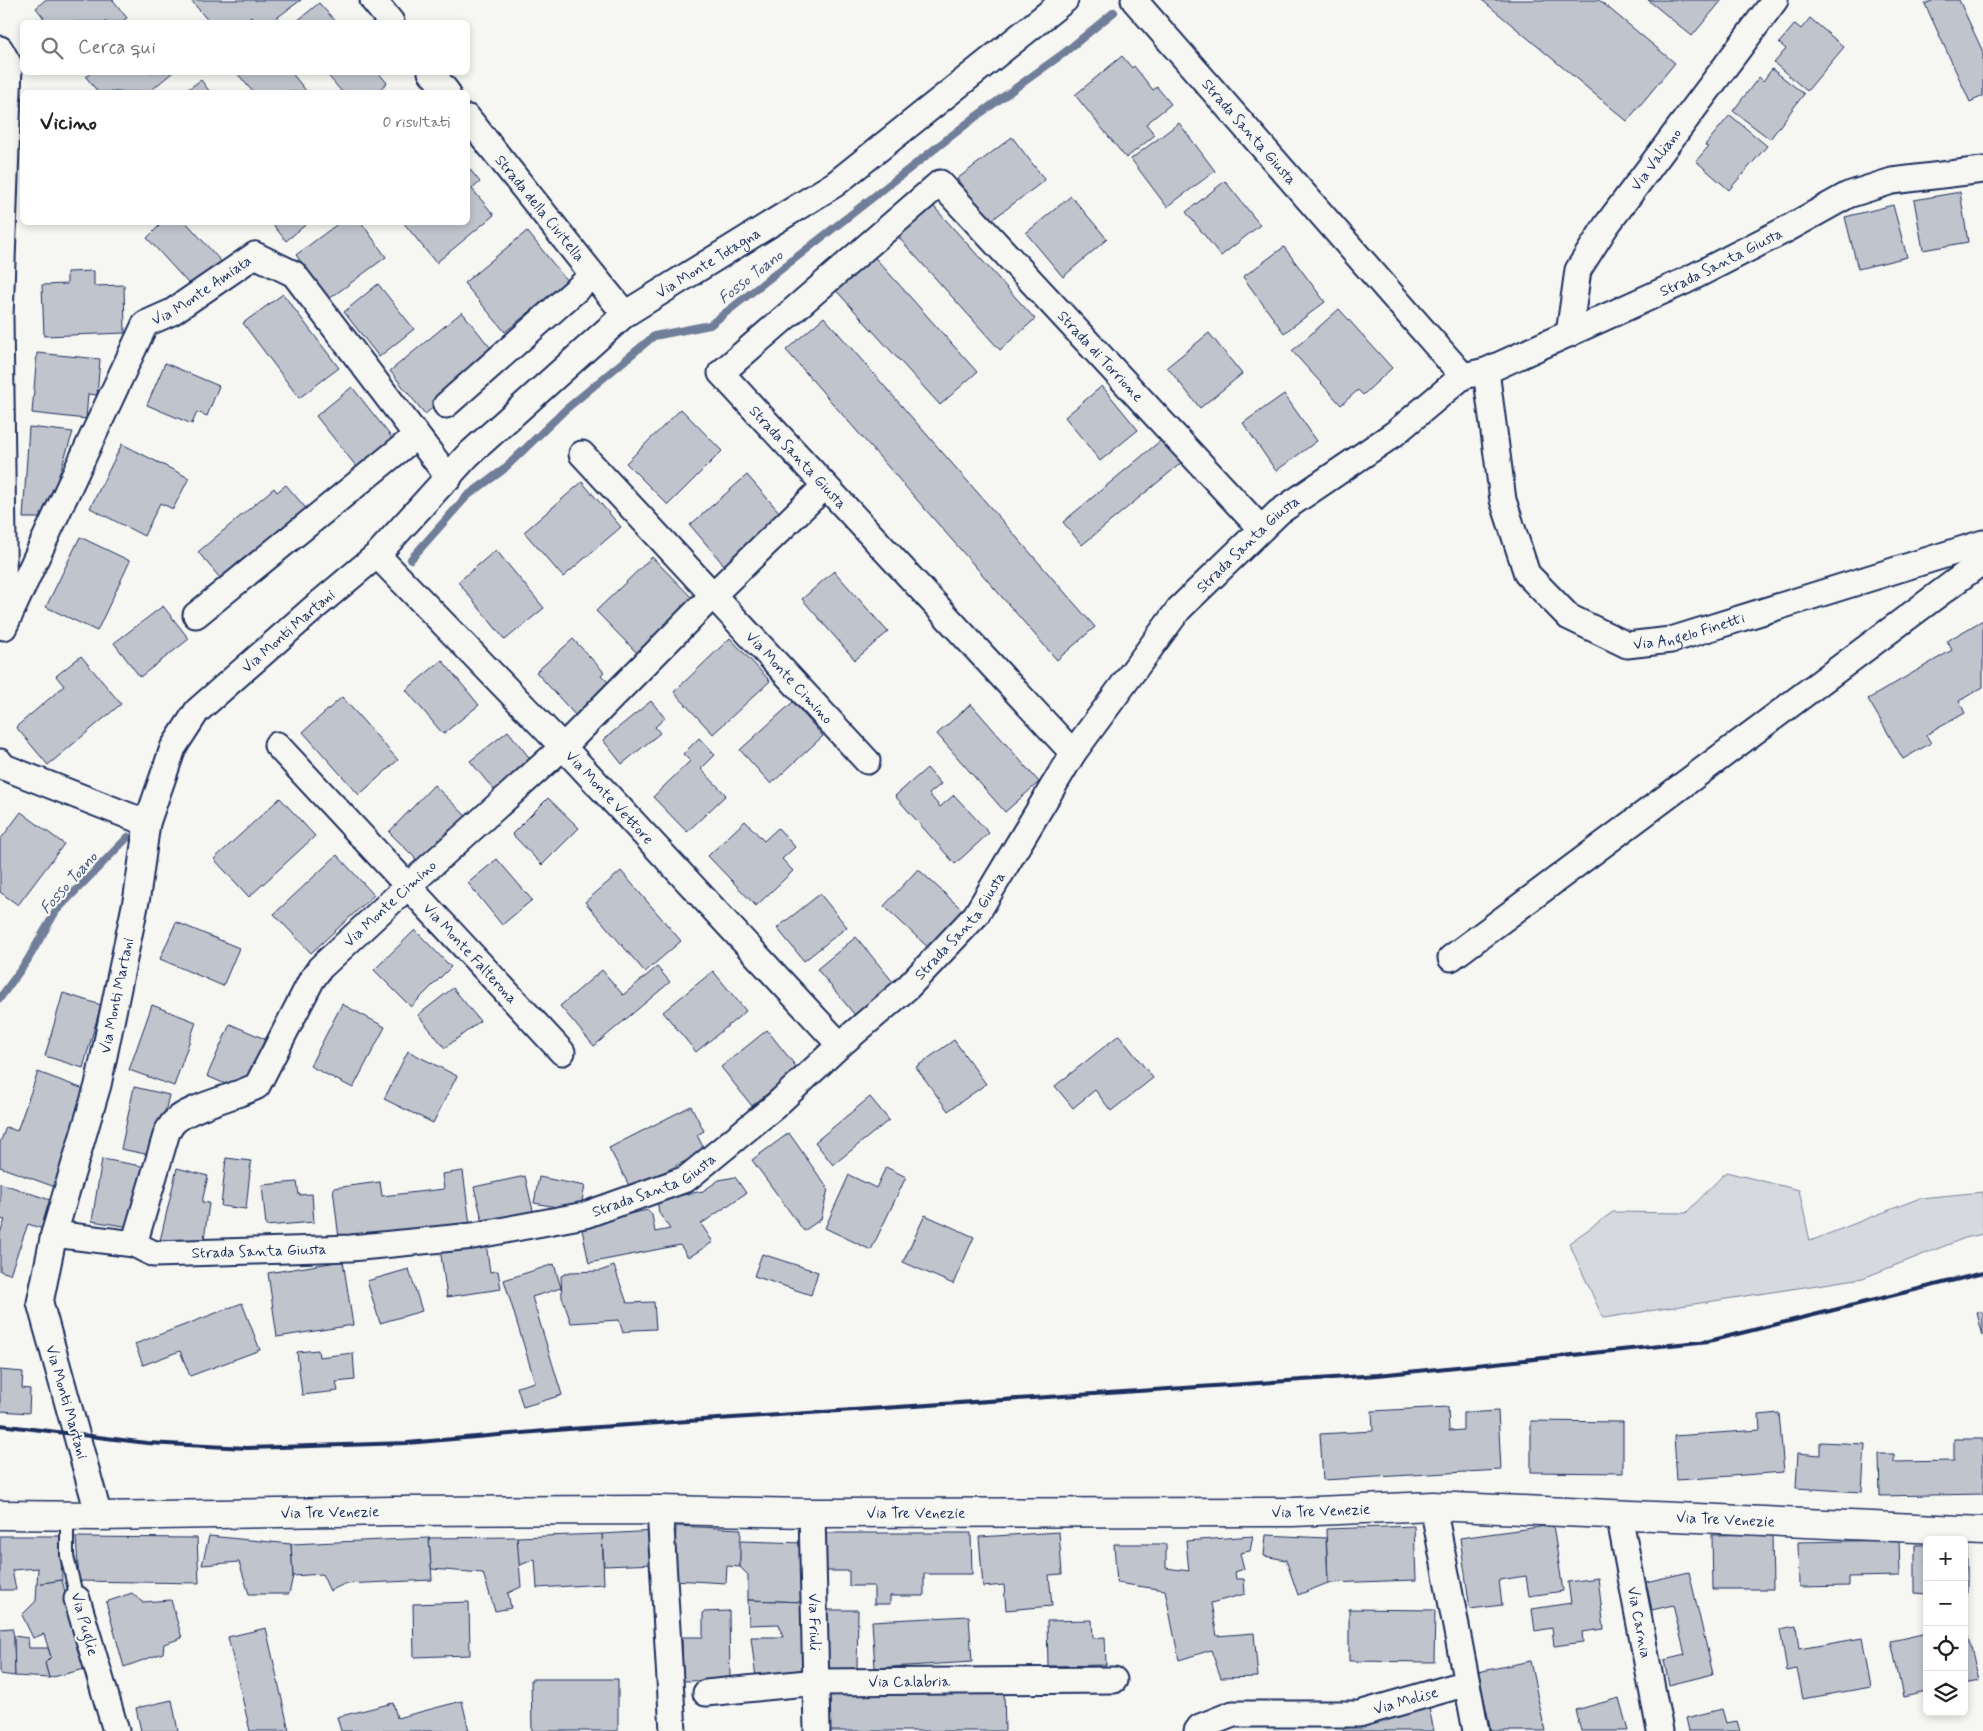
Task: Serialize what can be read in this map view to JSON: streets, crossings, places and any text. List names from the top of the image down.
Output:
{
  "streets": {
    "main road": ["Via Tre Venezie"],
    "street": [
      "Strada Santa Giusta",
      "Via Valiano",
      "Strada della Civitella",
      "Via Monte Totagna",
      "Via Monte Amiata",
      "Strada di Torrione",
      "Via Angelo Finetti",
      "Via Monti Martani",
      "Via Monte Cimino",
      "Via Monte Vettore",
      "Via Monte Falterona",
      "Via Friuli",
      "Via Carnia",
      "Via Puglie",
      "Via Calabria",
      "Via Molise"
    ]
  },
  "crossings": [
    ["Strada Santa Giusta", "Via Valiano"],
    ["Strada Santa Giusta", "Strada di Torrione"],
    ["Strada Santa Giusta", "Via Angelo Finetti"],
    ["Strada Santa Giusta", "Via Monti Martani"],
    ["Strada Santa Giusta", "Via Monte Cimino"],
    ["Strada Santa Giusta", "Via Monte Vettore"],
    ["Strada della Civitella", "Via Monte Totagna"],
    ["Via Monte Totagna", "Via Monte Amiata"],
    ["Via Monte Totagna", "Via Monti Martani"],
    ["Via Monte Totagna", "Via Monte Vettore"],
    ["Via Monti Martani", "Via Monte Vettore"],
    ["Via Monti Martani", "Via Tre Venezie"],
    ["Via Monte Cimino", "Via Monte Vettore"],
    ["Via Monte Cimino", "Via Monte Falterona"],
    ["Via Tre Venezie", "Via Friuli"],
    ["Via Tre Venezie", "Via Carnia"],
    ["Via Tre Venezie", "Via Puglie"],
    ["Via Friuli", "Via Calabria"]
  ],
  "water": ["Fosso Toano"],
  "page": {
    "search": "Cerca qui",
    "heading": ["Vicino", "0 risultati"],
    "map_buttons": ["+", "−"]
  }
}
